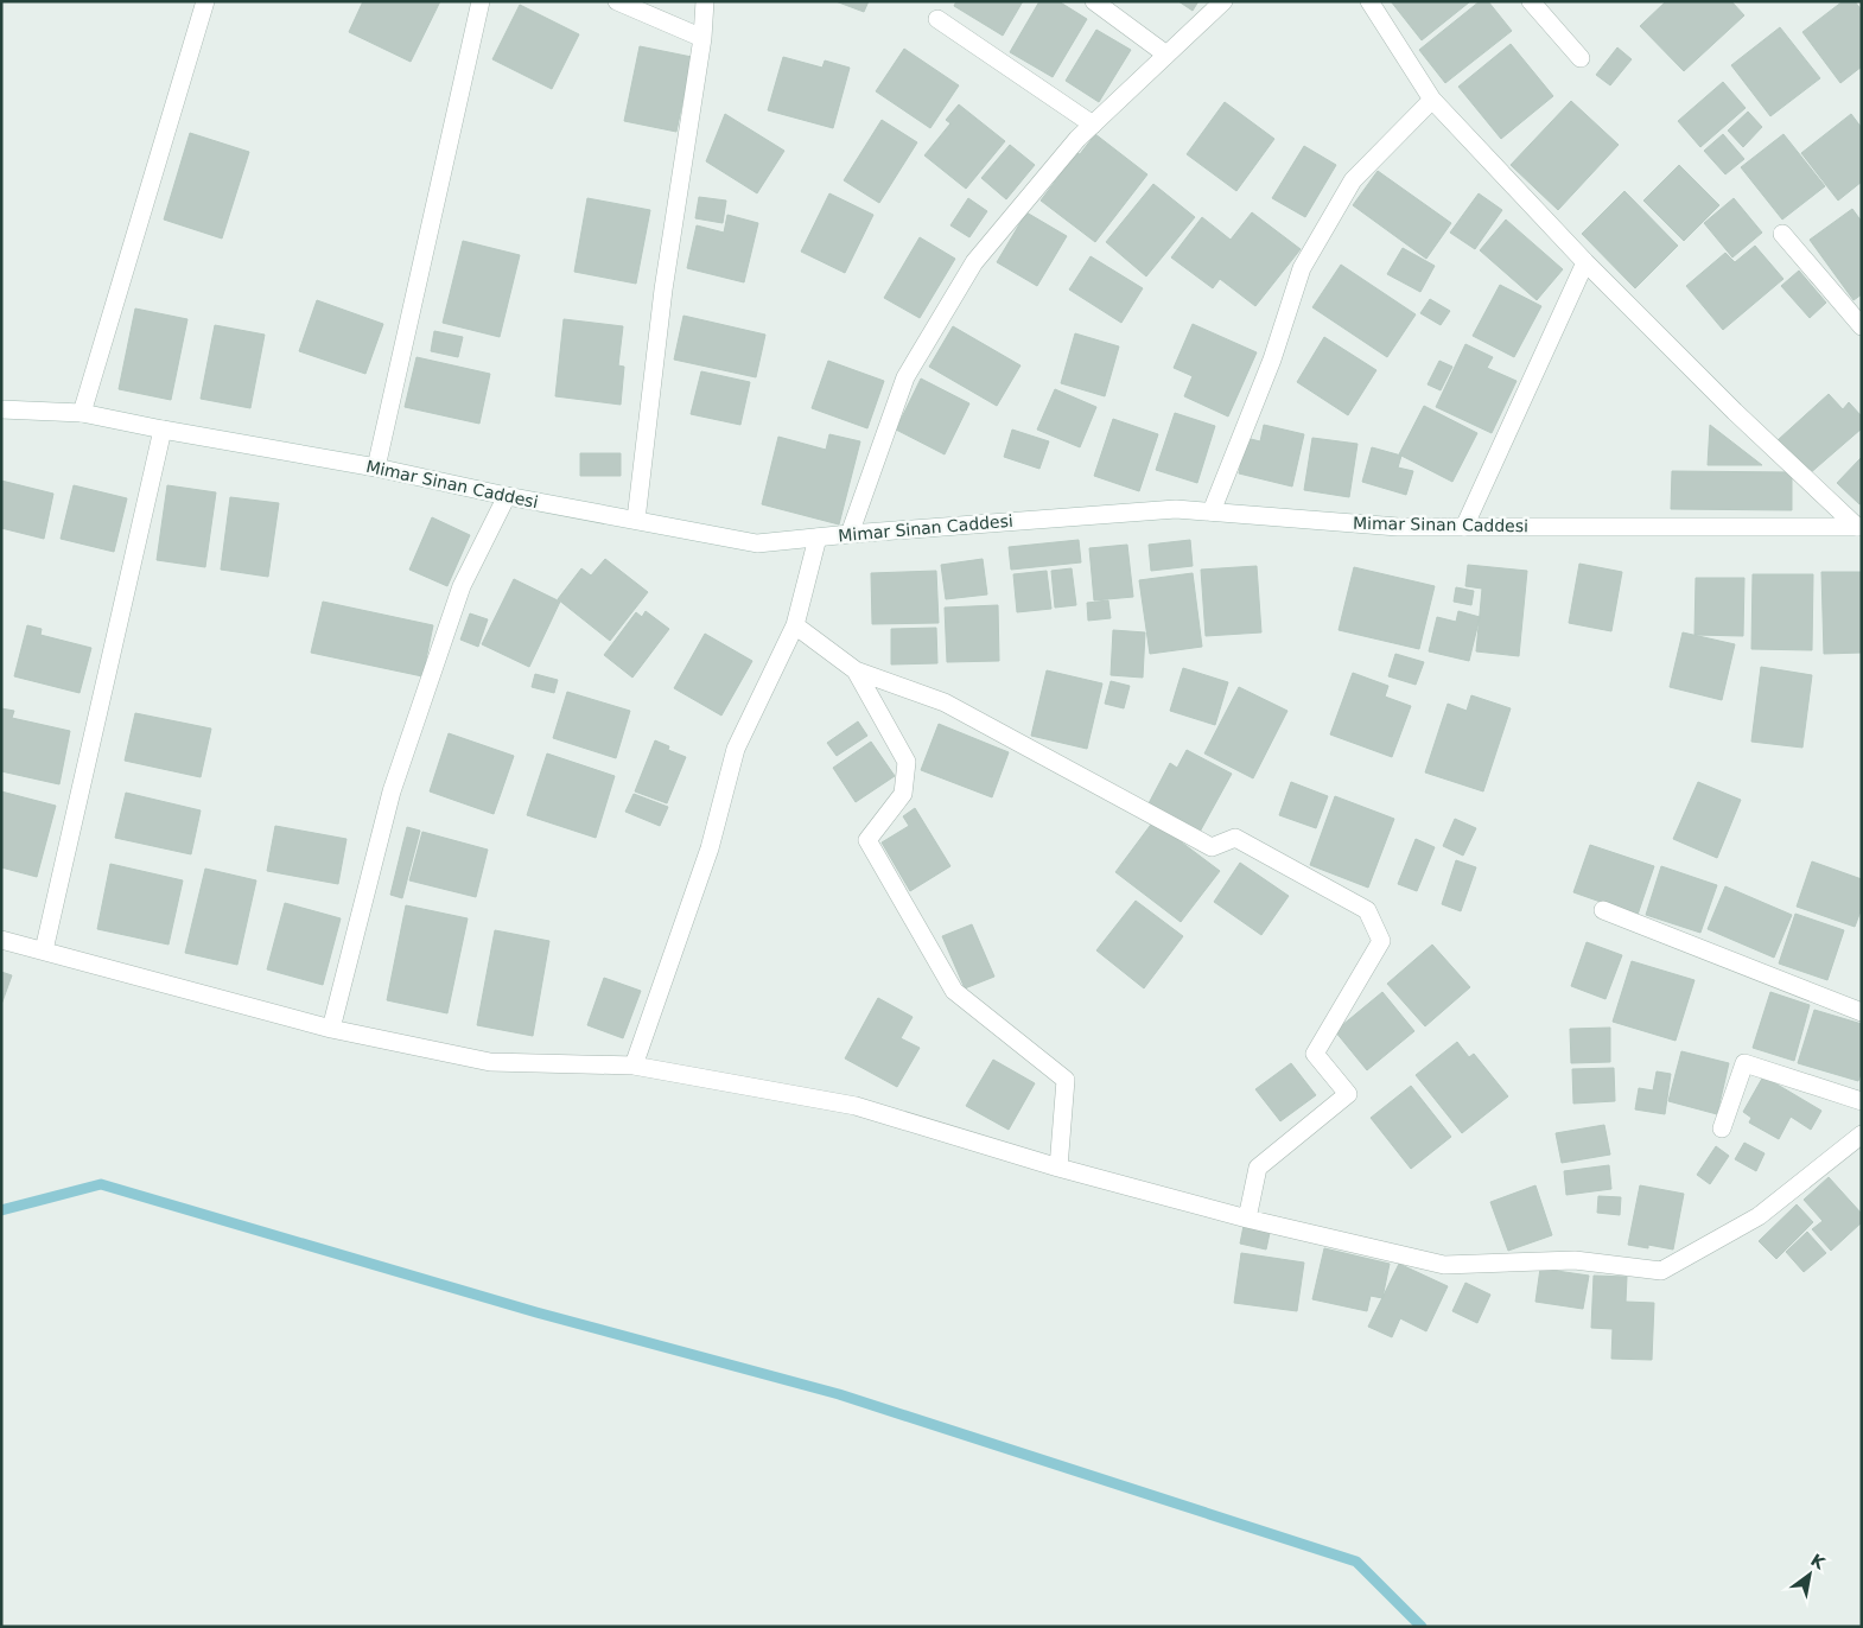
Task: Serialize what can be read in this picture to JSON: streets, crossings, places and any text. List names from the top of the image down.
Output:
{
  "streets": {
    "street": ["Mimar Sinan Caddesi"]
  },
  "north": "top right"
}
